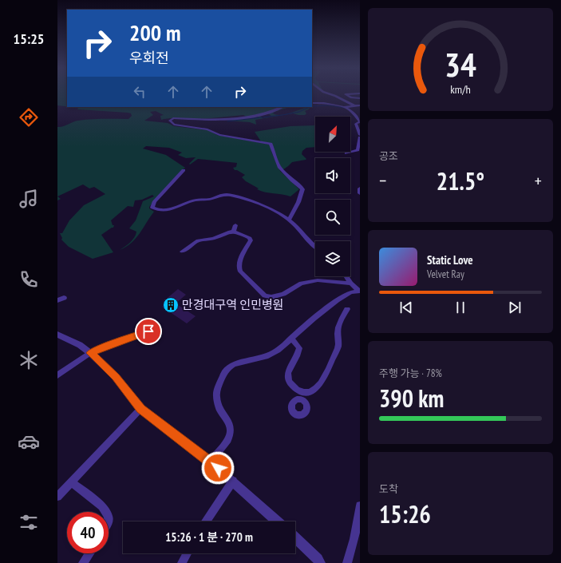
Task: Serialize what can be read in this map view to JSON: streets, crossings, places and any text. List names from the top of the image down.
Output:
{
  "places": {
    "building": ["만경대구역 인민병원"]
  },
  "north": "top right",
  "page": {
    "tabs": "15:25",
    "turn": ["200 m", "우회전"],
    "tile": [
      "공조",
      ["주행 가능 · 78%", "390 km"],
      ["도착", "15:26"]
    ],
    "heat": ["−", "21.5°", "+"],
    "song": ["Static Love", "Velvet Ray"],
    "limit": "40",
    "trip": "15:26 · 1 분 · 270 m",
    "gauge": ["34", "km/h"]
  }
}
